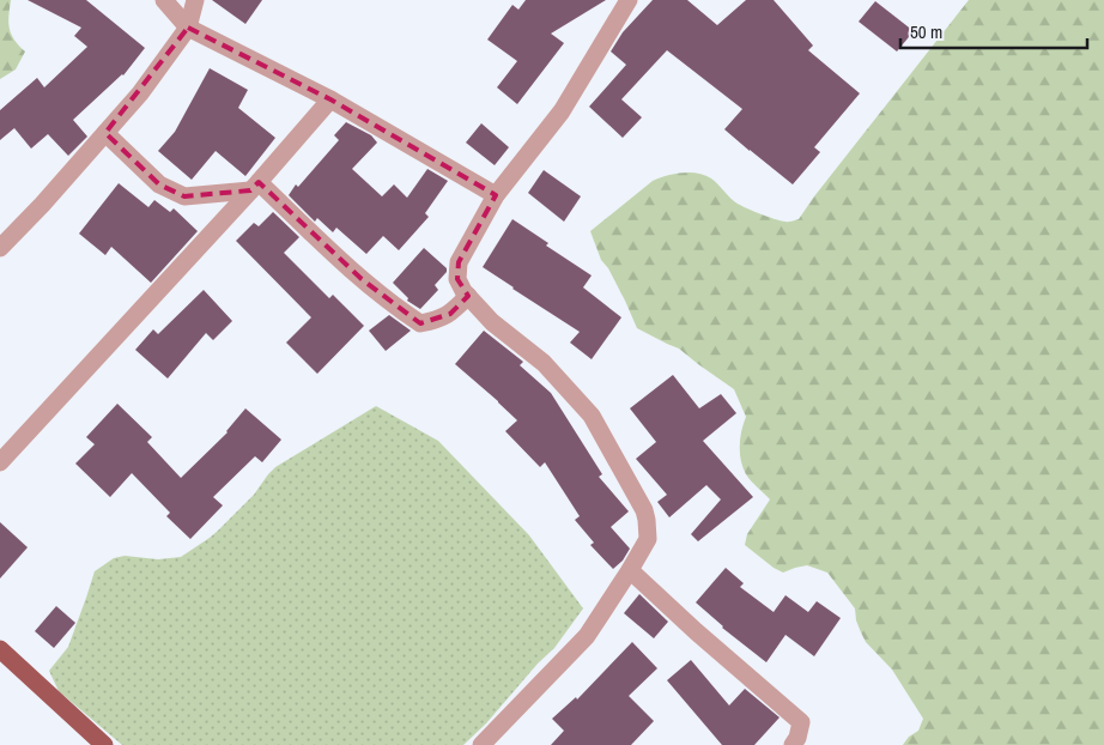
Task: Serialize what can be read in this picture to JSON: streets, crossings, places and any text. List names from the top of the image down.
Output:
{
  "scale_bar": "50 m"
}
